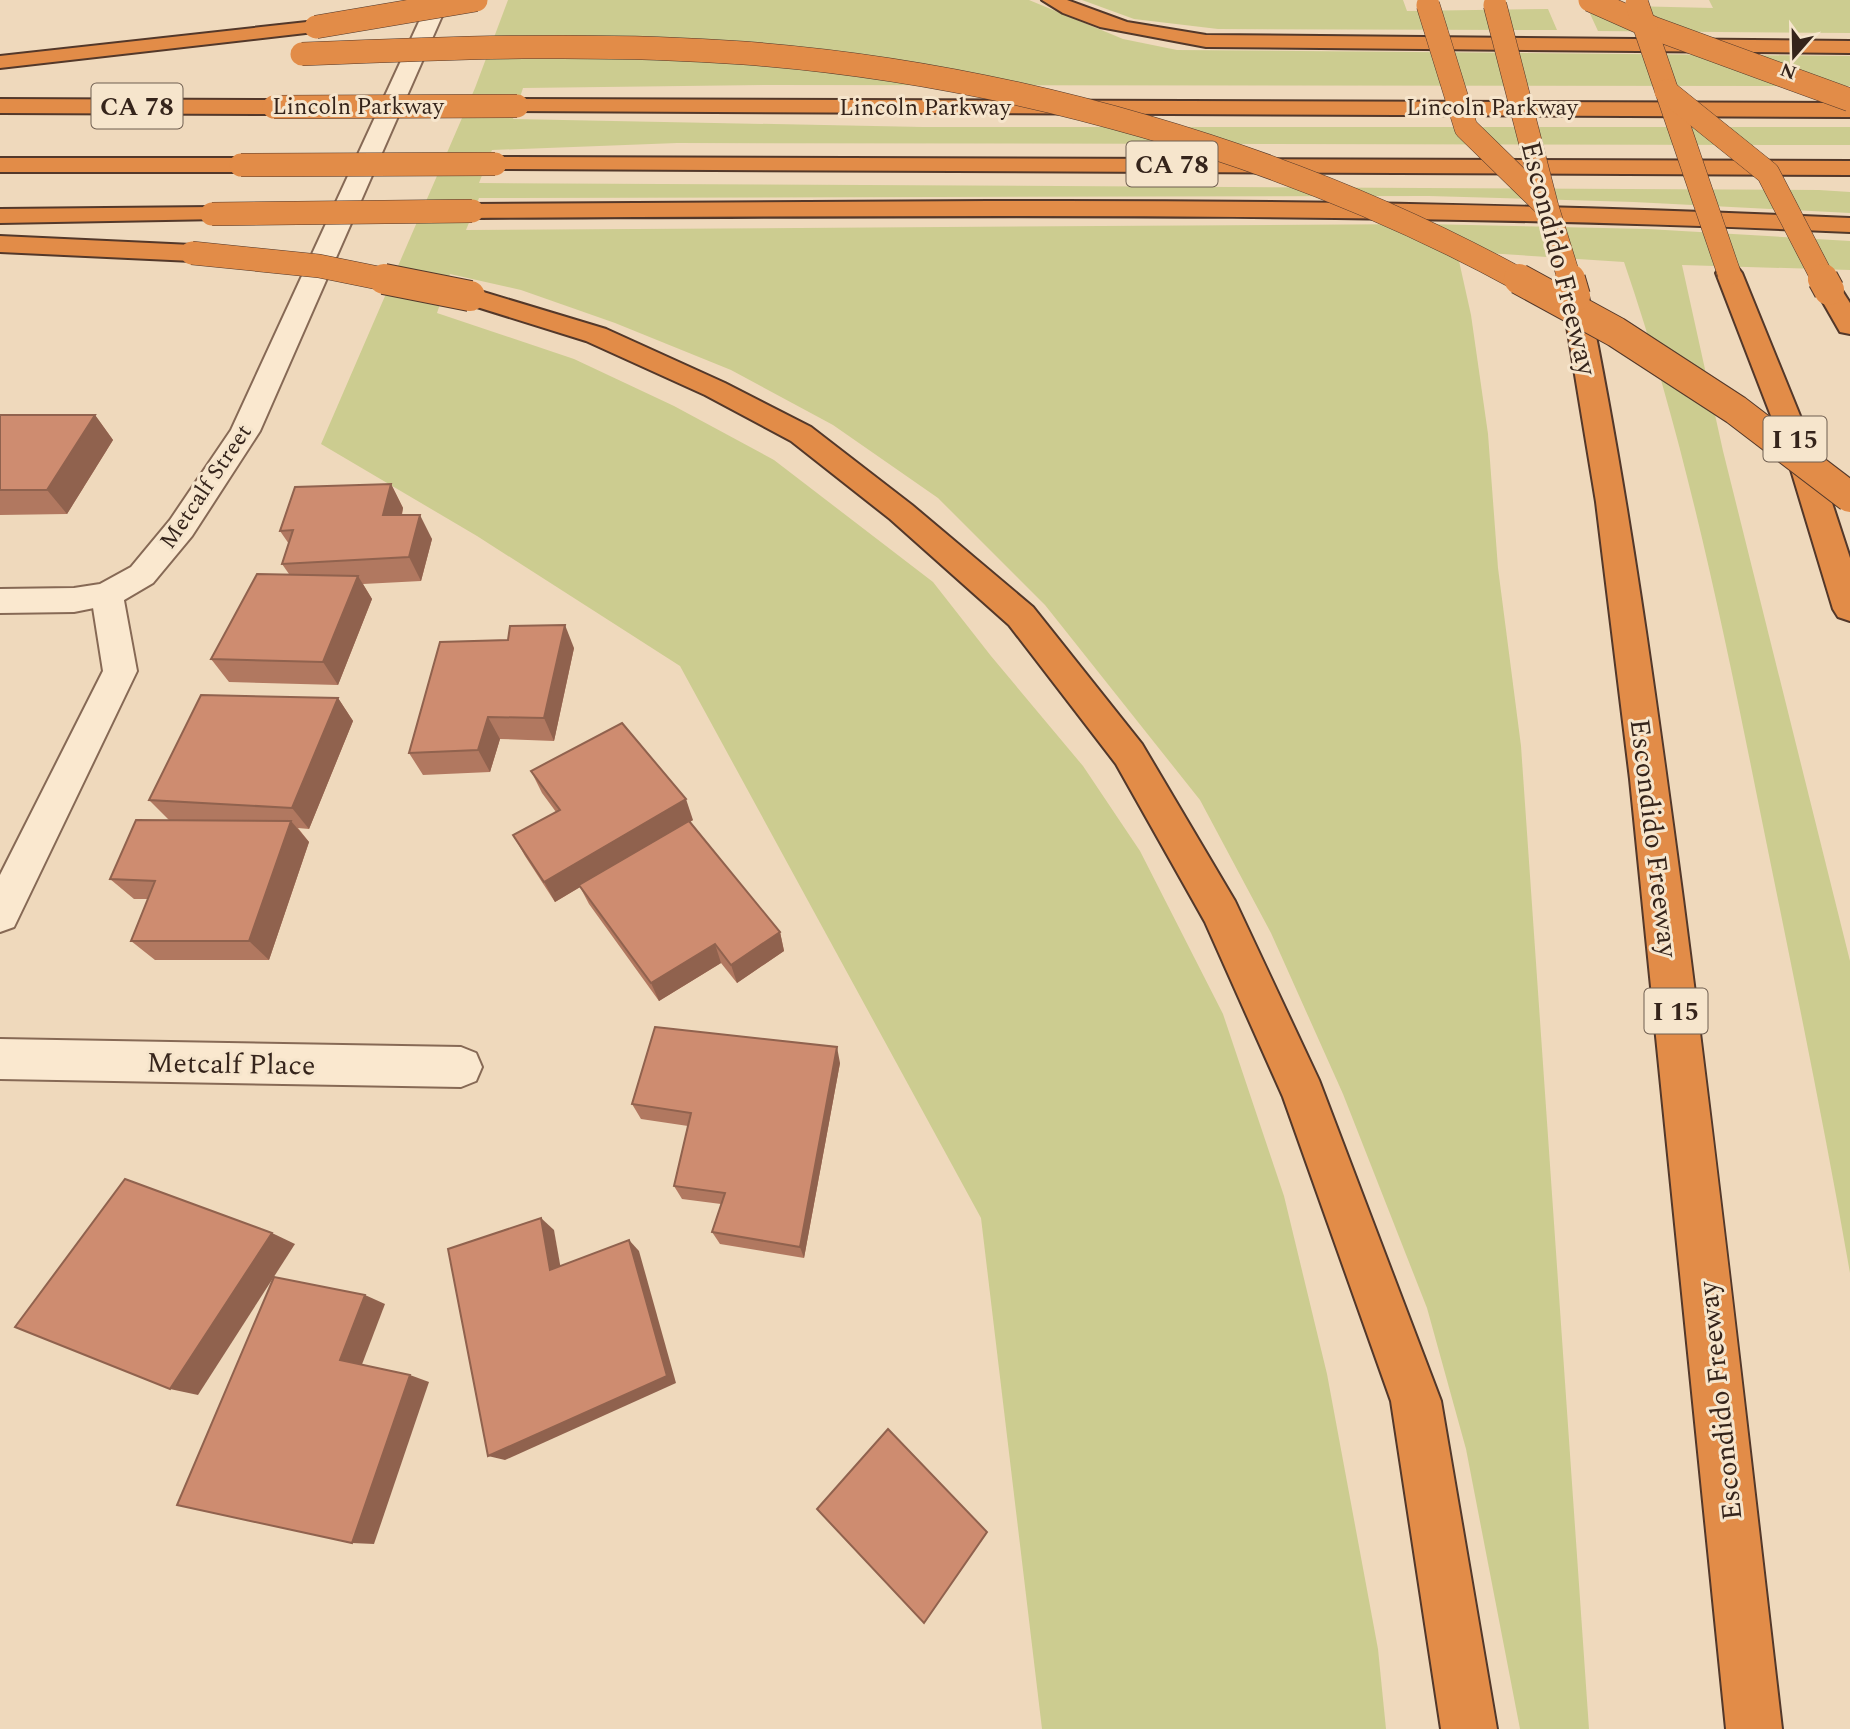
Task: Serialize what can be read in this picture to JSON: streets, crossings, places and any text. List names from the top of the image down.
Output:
{
  "streets": {
    "highway": [
      "CA 78",
      "Lincoln Parkway",
      "Escondido Freeway",
      "I 15"
    ],
    "street": ["Metcalf Street", "Metcalf Place"]
  },
  "north": "bottom"
}
